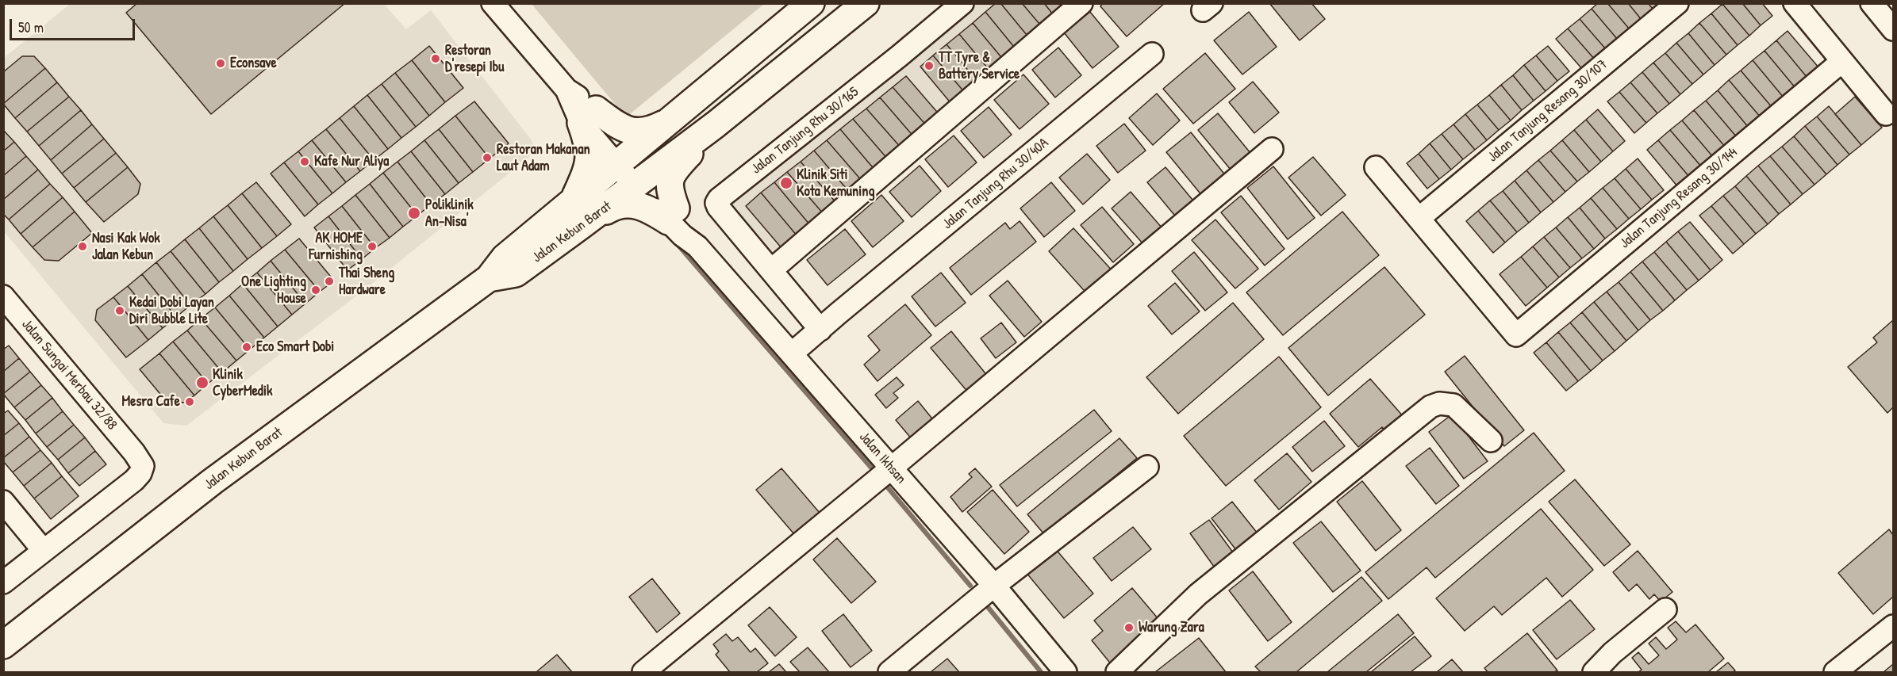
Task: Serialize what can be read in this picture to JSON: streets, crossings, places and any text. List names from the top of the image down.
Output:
{
  "streets": {
    "main road": ["Jalan Kebun Barat"],
    "street": [
      "Jalan Tanjung Resang 30/107",
      "Jalan Tanjung Rhu 30/165",
      "Jalan Tanjung Rhu 30/40A",
      "Jalan Tanjung Resang 30/144",
      "Jalan Sungai Merbau 32/88",
      "Jalan Ikhsan"
    ]
  },
  "crossings": [
    ["Jalan Tanjung Resang 30/107", "Jalan Tanjung Resang 30/144"],
    ["Jalan Tanjung Rhu 30/165", "Jalan Tanjung Rhu 30/40A"],
    ["Jalan Tanjung Rhu 30/40A", "Jalan Ikhsan"],
    ["Jalan Kebun Barat", "Jalan Ikhsan"]
  ],
  "places": [
    "Restoran D'resepi Ibu",
    "Econsave",
    "TT Tyre & Battery Service",
    "Restoran Makanan Laut Adam",
    "Kafe Nur Aliya",
    "Klinik Siti Kota Kemuning",
    "Poliklinik An-Nisa'",
    "Nasi Kak Wok Jalan Kebun",
    "AK HOME Furnishing",
    "Thai Sheng Hardware",
    "One Lighting House",
    "Kedai Dobi Layan Diri Bubble Lite",
    "Eco Smart Dobi",
    "Klinik CyberMedik",
    "Mesra Cafe",
    "Warung Zara"
  ],
  "scale_bar": "50 m"
}
